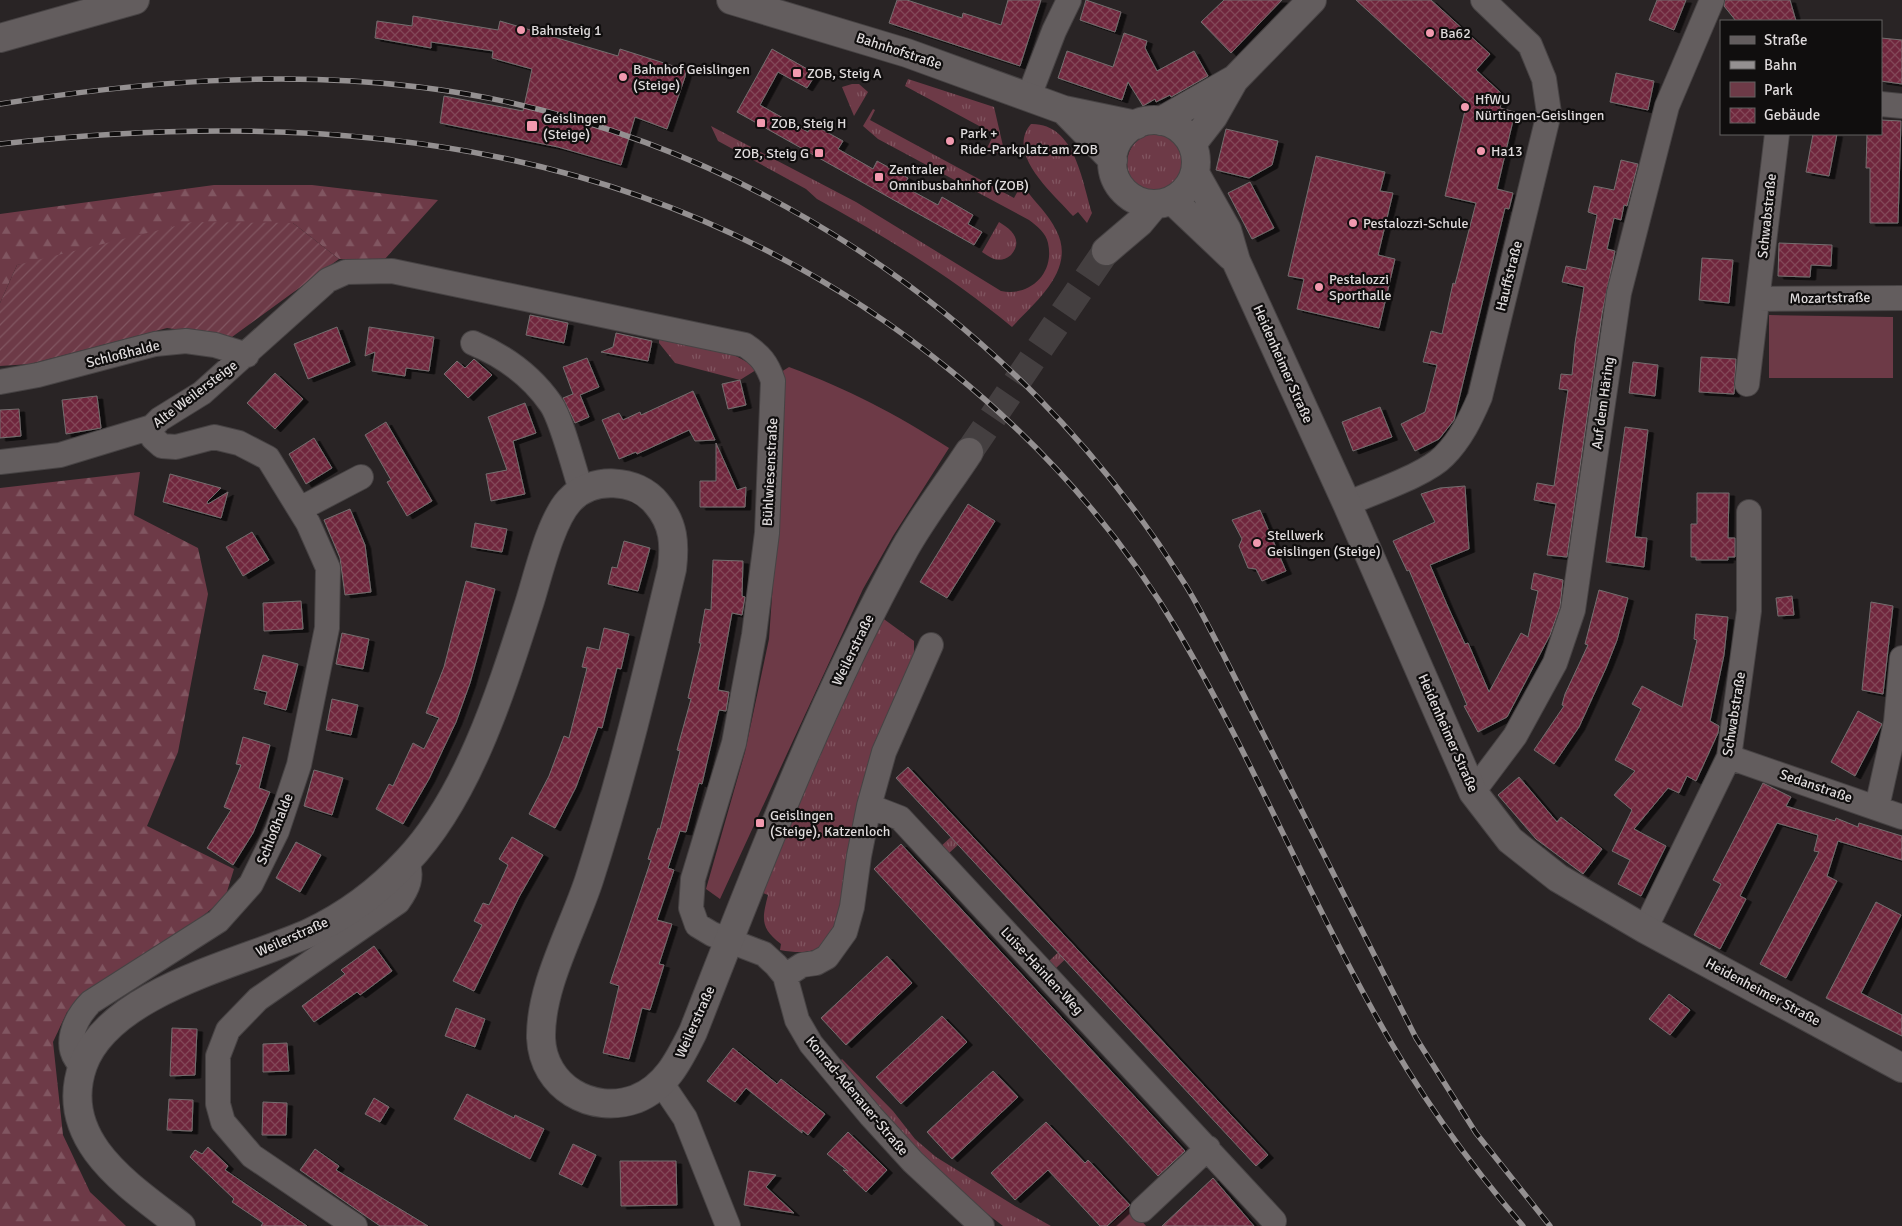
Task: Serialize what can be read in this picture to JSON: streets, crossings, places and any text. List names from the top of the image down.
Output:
{
  "streets": {
    "street": [
      "Bahnhofstraße",
      "Schwabstraße",
      "Hauffstraße",
      "Mozartstraße",
      "Schloßhalde",
      "Heidenheimer Straße",
      "Alte Weilersteige",
      "Auf dem Häring",
      "Bühlwiesenstraße",
      "Weilerstraße",
      "Sedanstraße",
      "Luise-Hainlen-Weg",
      "Konrad-Adenauer-Straße"
    ]
  },
  "crossings": [
    ["Bahnhofstraße", "Heidenheimer Straße"],
    ["Schwabstraße", "Mozartstraße"],
    ["Schwabstraße", "Heidenheimer Straße"],
    ["Schwabstraße", "Sedanstraße"],
    ["Hauffstraße", "Heidenheimer Straße"],
    ["Schloßhalde", "Alte Weilersteige"],
    ["Schloßhalde", "Weilerstraße"],
    ["Heidenheimer Straße", "Auf dem Häring"],
    ["Alte Weilersteige", "Bühlwiesenstraße"],
    ["Bühlwiesenstraße", "Weilerstraße"],
    ["Bühlwiesenstraße", "Konrad-Adenauer-Straße"],
    ["Weilerstraße", "Konrad-Adenauer-Straße"]
  ],
  "places": {
    "other": [
      "Bahnsteig 1",
      "Ba62",
      "Bahnhof Geislingen (Steige)",
      "HfWU Nürtingen-Geislingen",
      "Park + Ride-Parkplatz am ZOB",
      "Ha13",
      "Pestalozzi-Schule",
      "Pestalozzi Sporthalle",
      "Stellwerk Geislingen (Steige)"
    ],
    "transit": [
      "ZOB, Steig A",
      "ZOB, Steig H",
      "Geislingen (Steige)",
      "ZOB, Steig G",
      "Zentraler Omnibusbahnhof (ZOB)",
      "Geislingen (Steige), Katzenloch"
    ]
  },
  "legend": [
    "Straße",
    "Bahn",
    "Park",
    "Gebäude"
  ]
}
